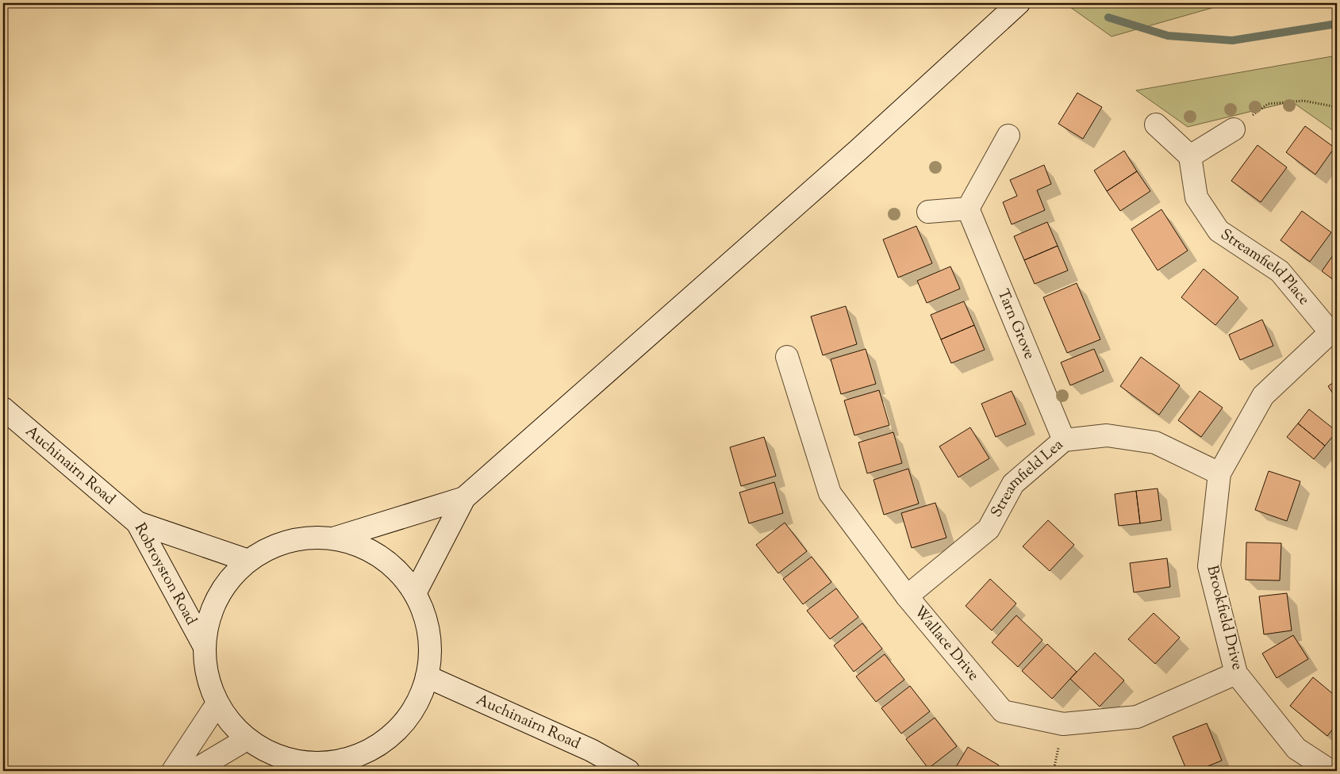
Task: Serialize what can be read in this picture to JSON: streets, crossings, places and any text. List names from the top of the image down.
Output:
{
  "streets": {
    "street": [
      "Streamfield Place",
      "Tarn Grove",
      "Auchinairn Road",
      "Streamfield Lea",
      "Robroyston Road",
      "Brookfield Drive",
      "Wallace Drive"
    ]
  },
  "crossings": [
    ["Streamfield Place", "Brookfield Drive"],
    ["Tarn Grove", "Streamfield Lea"],
    ["Auchinairn Road", "Robroyston Road"],
    ["Streamfield Lea", "Brookfield Drive"],
    ["Streamfield Lea", "Wallace Drive"],
    ["Brookfield Drive", "Wallace Drive"]
  ]
}
